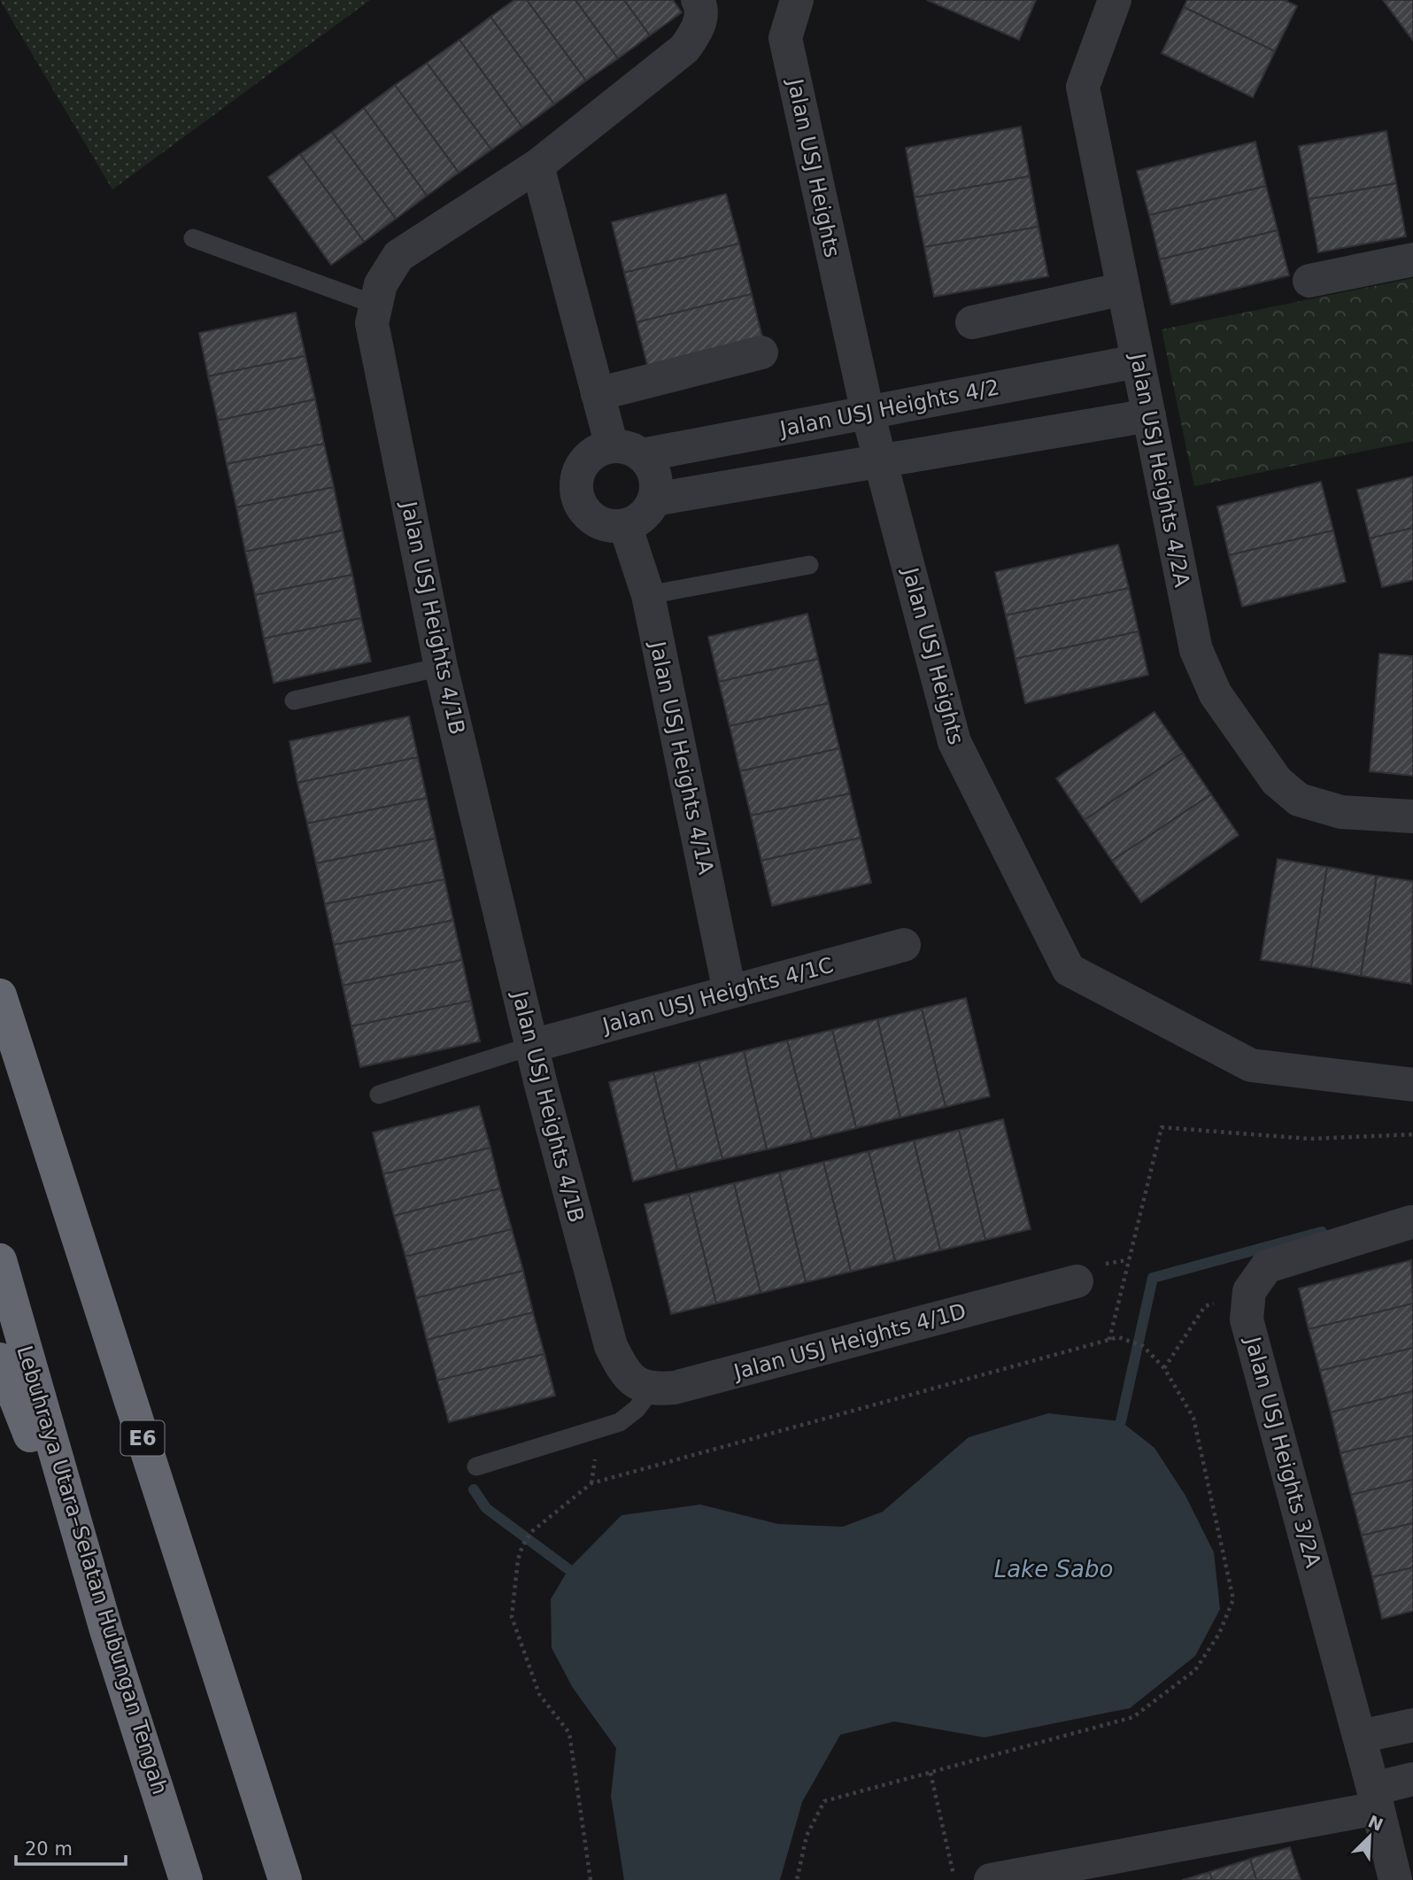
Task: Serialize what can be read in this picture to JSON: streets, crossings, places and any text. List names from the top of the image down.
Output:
{
  "streets": {
    "highway": ["E6", "Lebuhraya Utara–Selatan Hubungan Tengah"],
    "street": [
      "Jalan USJ Heights",
      "Jalan USJ Heights 4/2",
      "Jalan USJ Heights 4/2A",
      "Jalan USJ Heights 4/1B",
      "Jalan USJ Heights 4/1A",
      "Jalan USJ Heights 4/1C",
      "Jalan USJ Heights 4/1D",
      "Jalan USJ Heights 3/2A"
    ]
  },
  "crossings": [
    ["Jalan USJ Heights", "Jalan USJ Heights 4/2"],
    ["Jalan USJ Heights 4/2", "Jalan USJ Heights 4/2A"],
    ["Jalan USJ Heights 4/2", "Jalan USJ Heights 4/1A"],
    ["Jalan USJ Heights 4/1B", "Jalan USJ Heights 4/1C"],
    ["Jalan USJ Heights 4/1B", "Jalan USJ Heights 4/1D"],
    ["Jalan USJ Heights 4/1A", "Jalan USJ Heights 4/1C"]
  ],
  "water": ["Lake Sabo"],
  "scale_bar": "20 m",
  "north": "top right"
}
